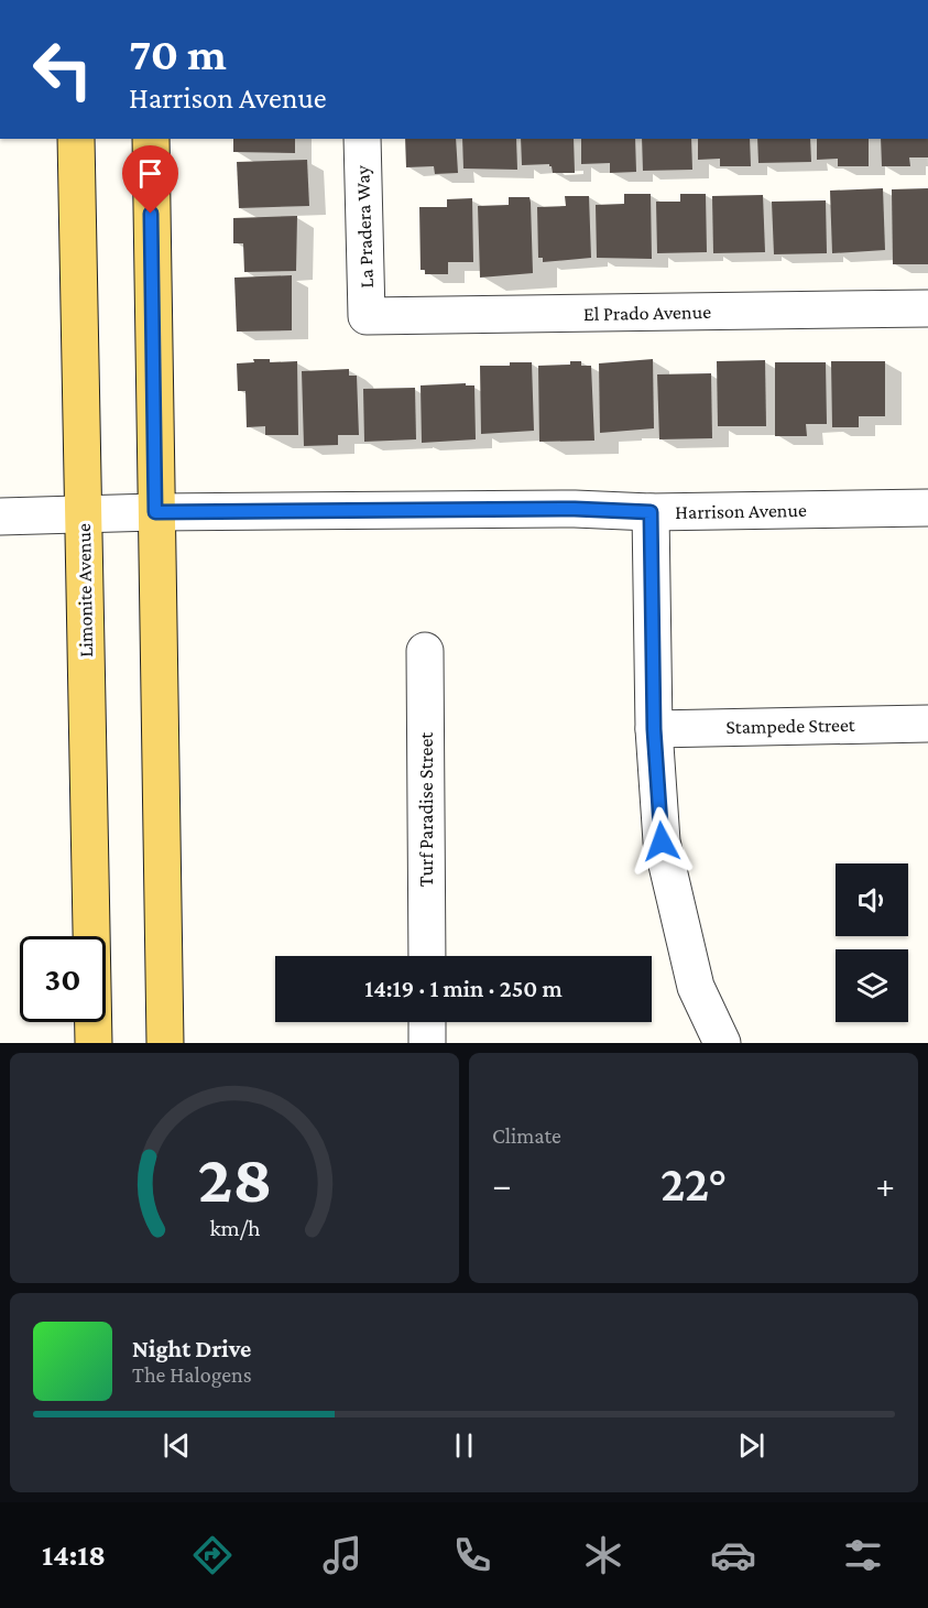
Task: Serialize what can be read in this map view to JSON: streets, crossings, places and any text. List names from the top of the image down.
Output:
{
  "streets": {
    "main road": ["Limonite Avenue"],
    "street": [
      "La Pradera Way",
      "El Prado Avenue",
      "Harrison Avenue",
      "Stampede Street",
      "Turf Paradise Street"
    ]
  },
  "crossings": [
    ["La Pradera Way", "El Prado Avenue"],
    ["Harrison Avenue", "Limonite Avenue"]
  ],
  "page": {
    "turn": ["70 m", "Harrison Avenue"],
    "limit": "30",
    "trip": "14:19 · 1 min · 250 m",
    "tile": "Climate",
    "heat": ["−", "22°", "+"],
    "song": ["Night Drive", "The Halogens"],
    "tabs": "14:18",
    "gauge": ["28", "km/h"]
  }
}
